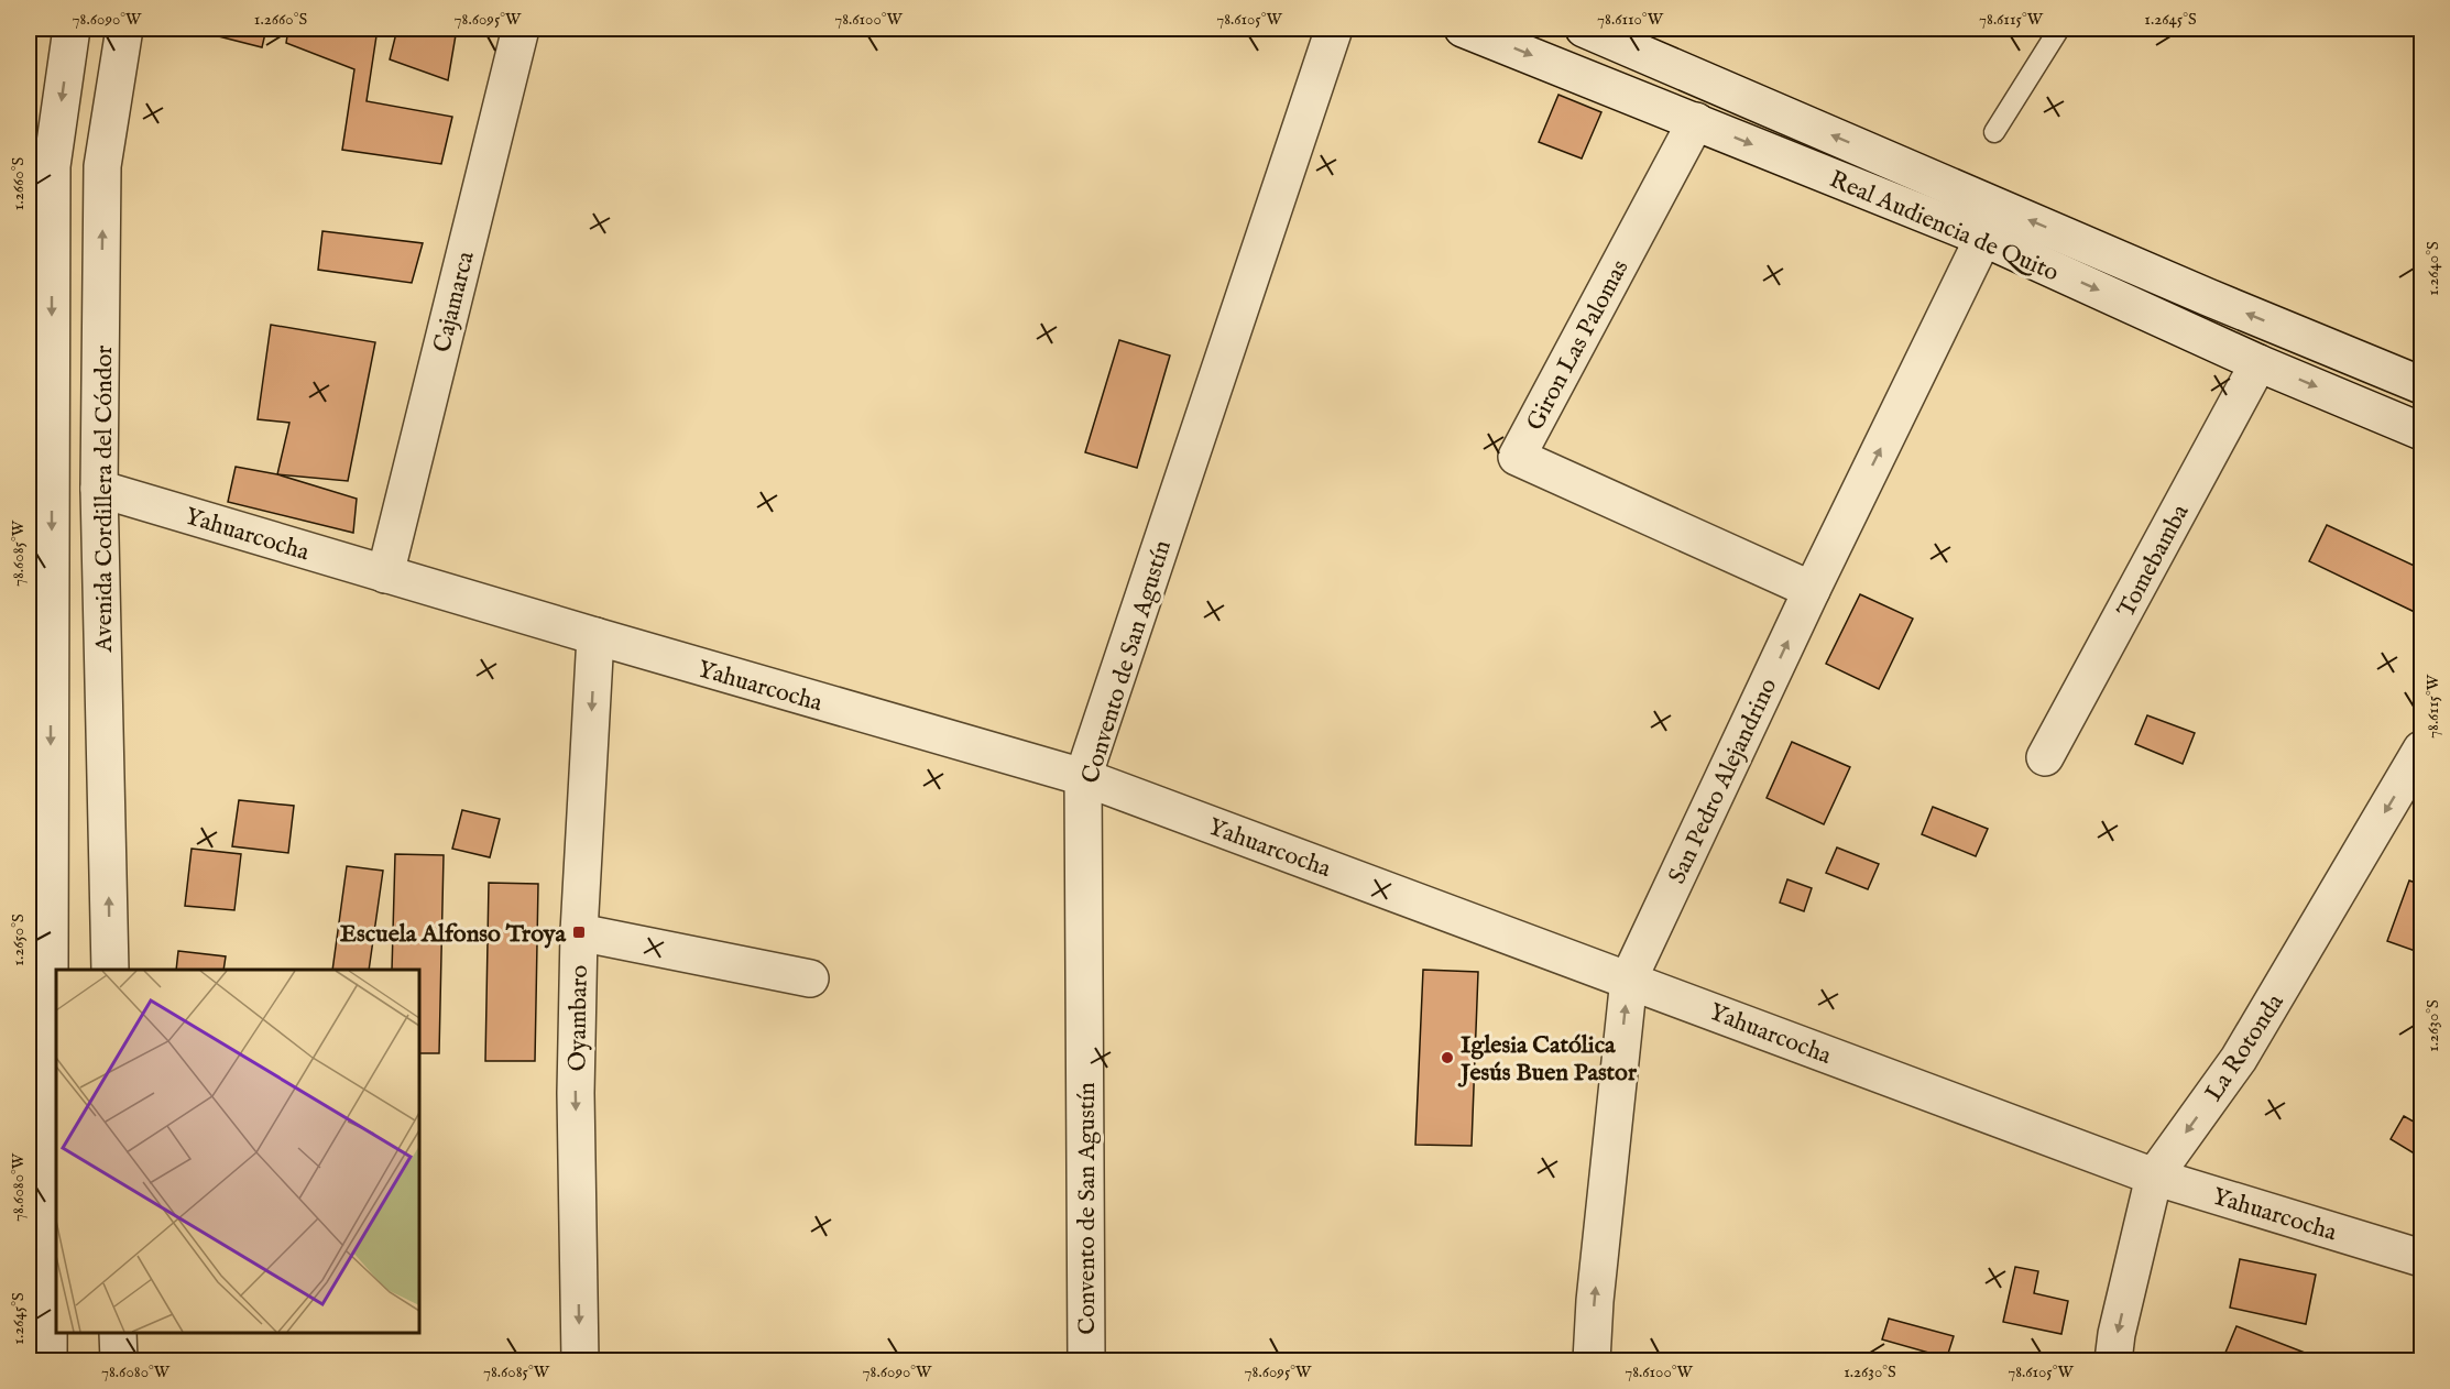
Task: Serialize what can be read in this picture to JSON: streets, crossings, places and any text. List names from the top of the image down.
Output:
{
  "streets": {
    "street": [
      "Real Audiencia de Quito",
      "Cajamarca",
      "Giron Las Palomas",
      "Avenida Cordillera del Cóndor",
      "Yahuarcocha",
      "Tomebamba",
      "Convento de San Agustín",
      "San Pedro Alejandrino",
      "Oyambaro",
      "La Rotonda"
    ]
  },
  "crossings": [
    ["Real Audiencia de Quito", "Giron Las Palomas"],
    ["Real Audiencia de Quito", "Tomebamba"],
    ["Real Audiencia de Quito", "San Pedro Alejandrino"],
    ["Cajamarca", "Yahuarcocha"],
    ["Giron Las Palomas", "San Pedro Alejandrino"],
    ["Avenida Cordillera del Cóndor", "Yahuarcocha"],
    ["Yahuarcocha", "Convento de San Agustín"],
    ["Yahuarcocha", "San Pedro Alejandrino"],
    ["Yahuarcocha", "Oyambaro"],
    ["Yahuarcocha", "La Rotonda"]
  ],
  "one_way": ["San Pedro Alejandrino", "Oyambaro", "La Rotonda"],
  "places": {
    "transit": ["Escuela Alfonso Troya"],
    "other": ["Iglesia Católica Jesús Buen Pastor"]
  },
  "coordinates": [
    "78.6090°W",
    "1.2660°S",
    "78.6095°W",
    "78.6100°W",
    "78.6105°W",
    "78.6110°W",
    "78.6115°W",
    "1.2645°S",
    "1.2640°S",
    "78.6085°W",
    "1.2650°S",
    "1.2630°S",
    "78.6080°W"
  ]
}
